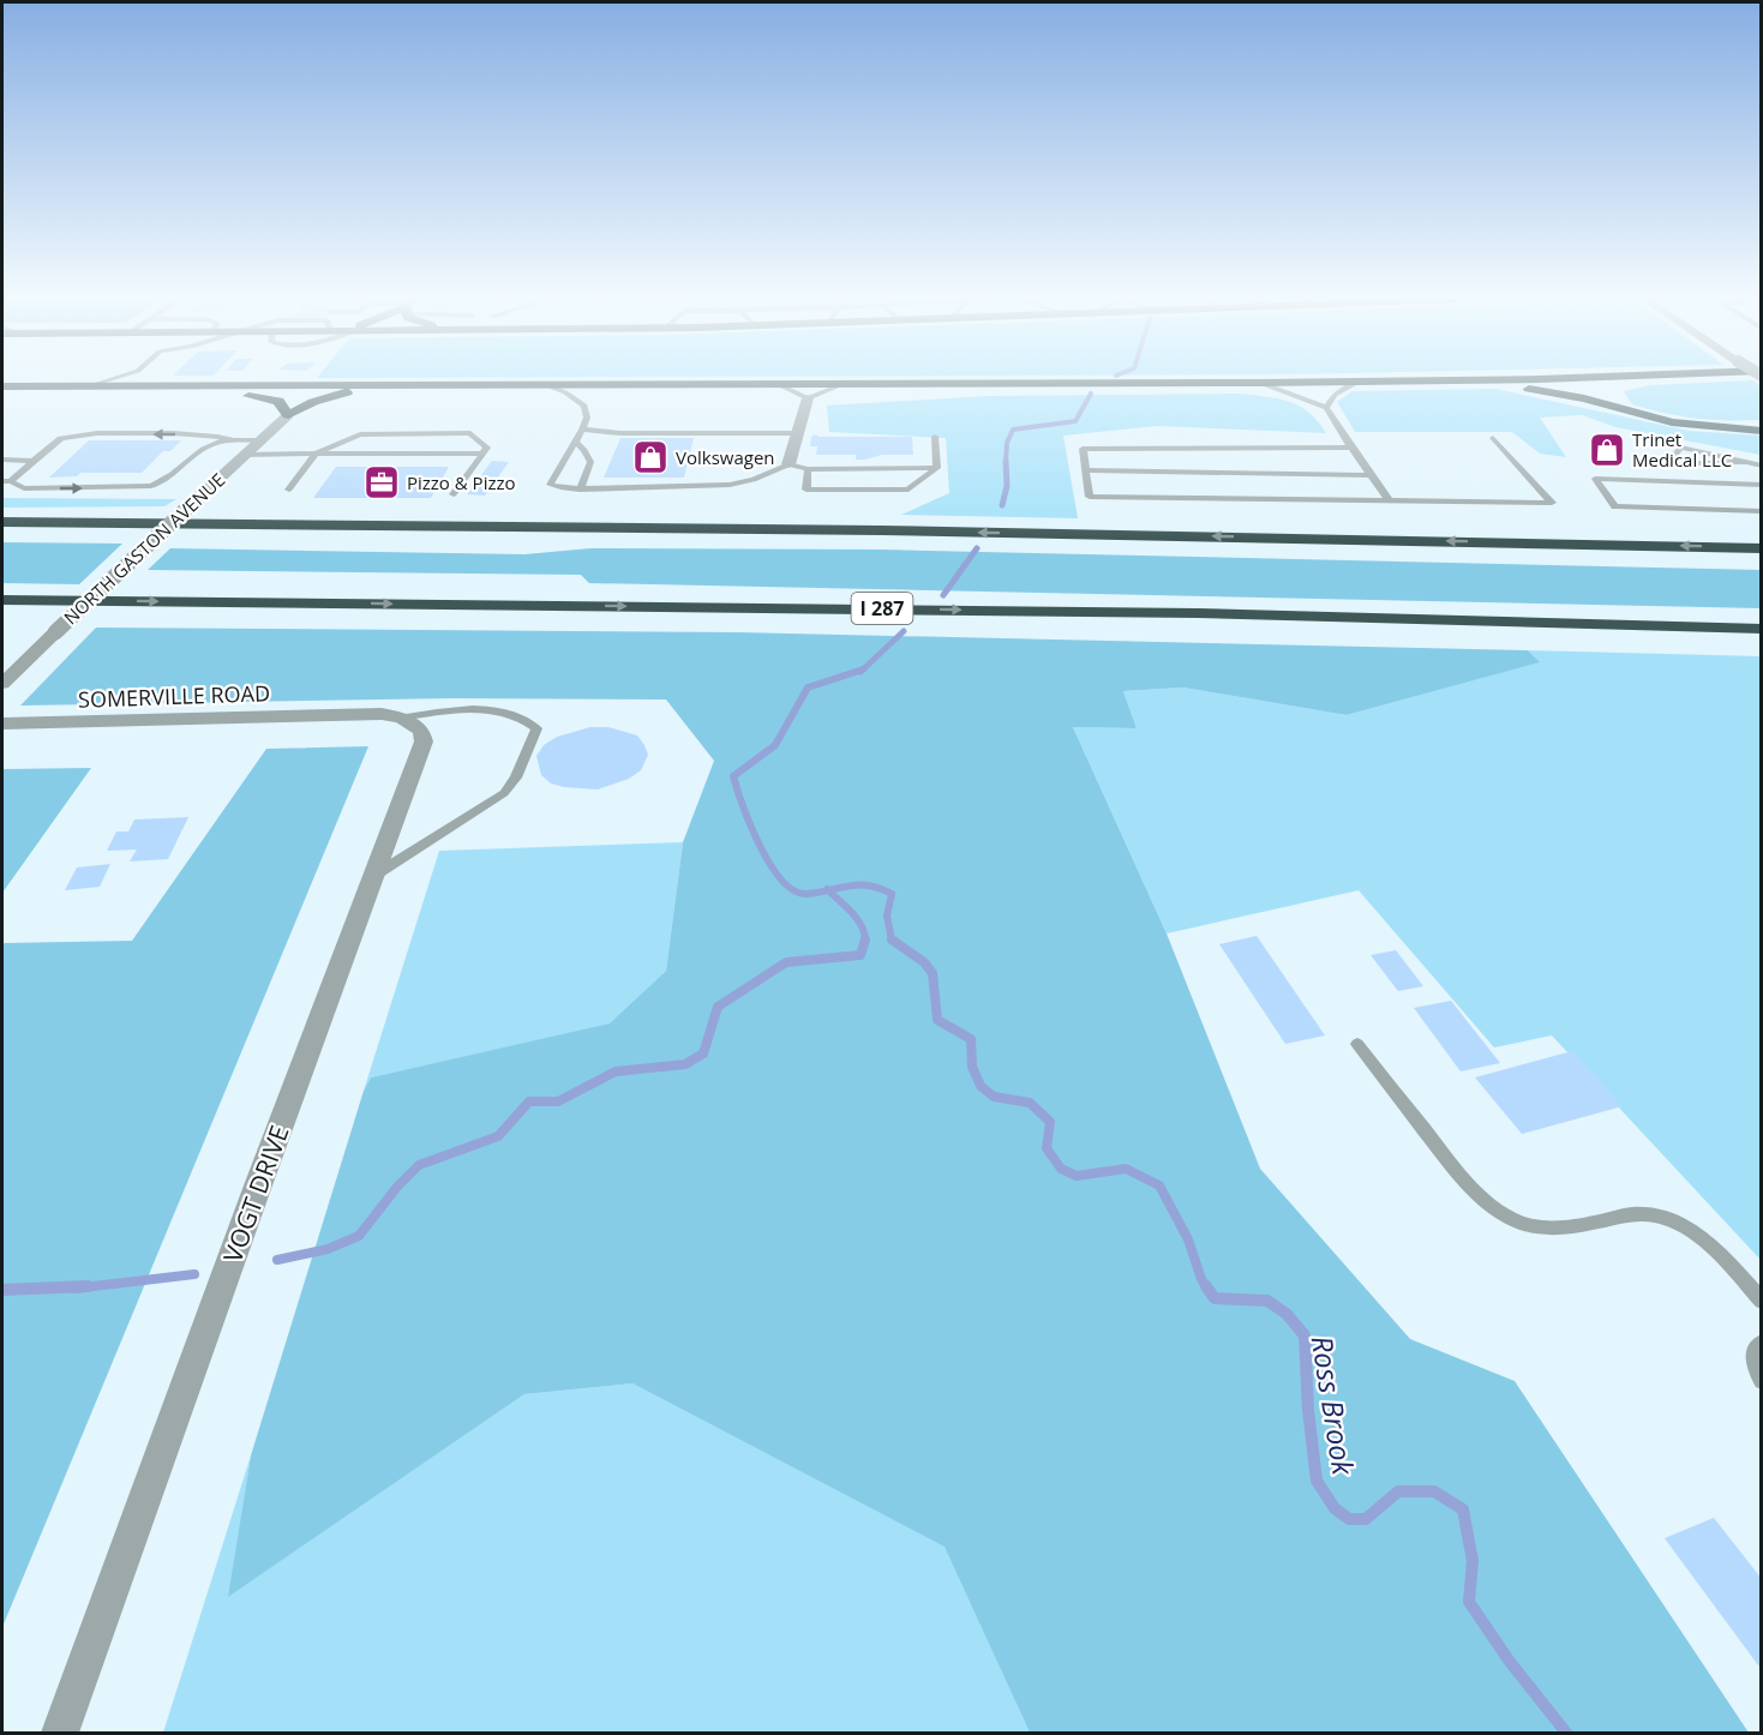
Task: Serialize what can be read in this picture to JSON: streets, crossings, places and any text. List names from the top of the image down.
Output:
{
  "streets": {
    "highway": ["I 287"],
    "street": ["NORTH GASTON AVENUE", "SOMERVILLE ROAD", "VOGT DRIVE"]
  },
  "crossings": [
    ["SOMERVILLE ROAD", "VOGT DRIVE"]
  ],
  "water": ["Ross Brook"],
  "places": {
    "shop": ["Trinet Medical LLC", "Volkswagen"],
    "office": ["Pizzo & Pizzo"]
  }
}
